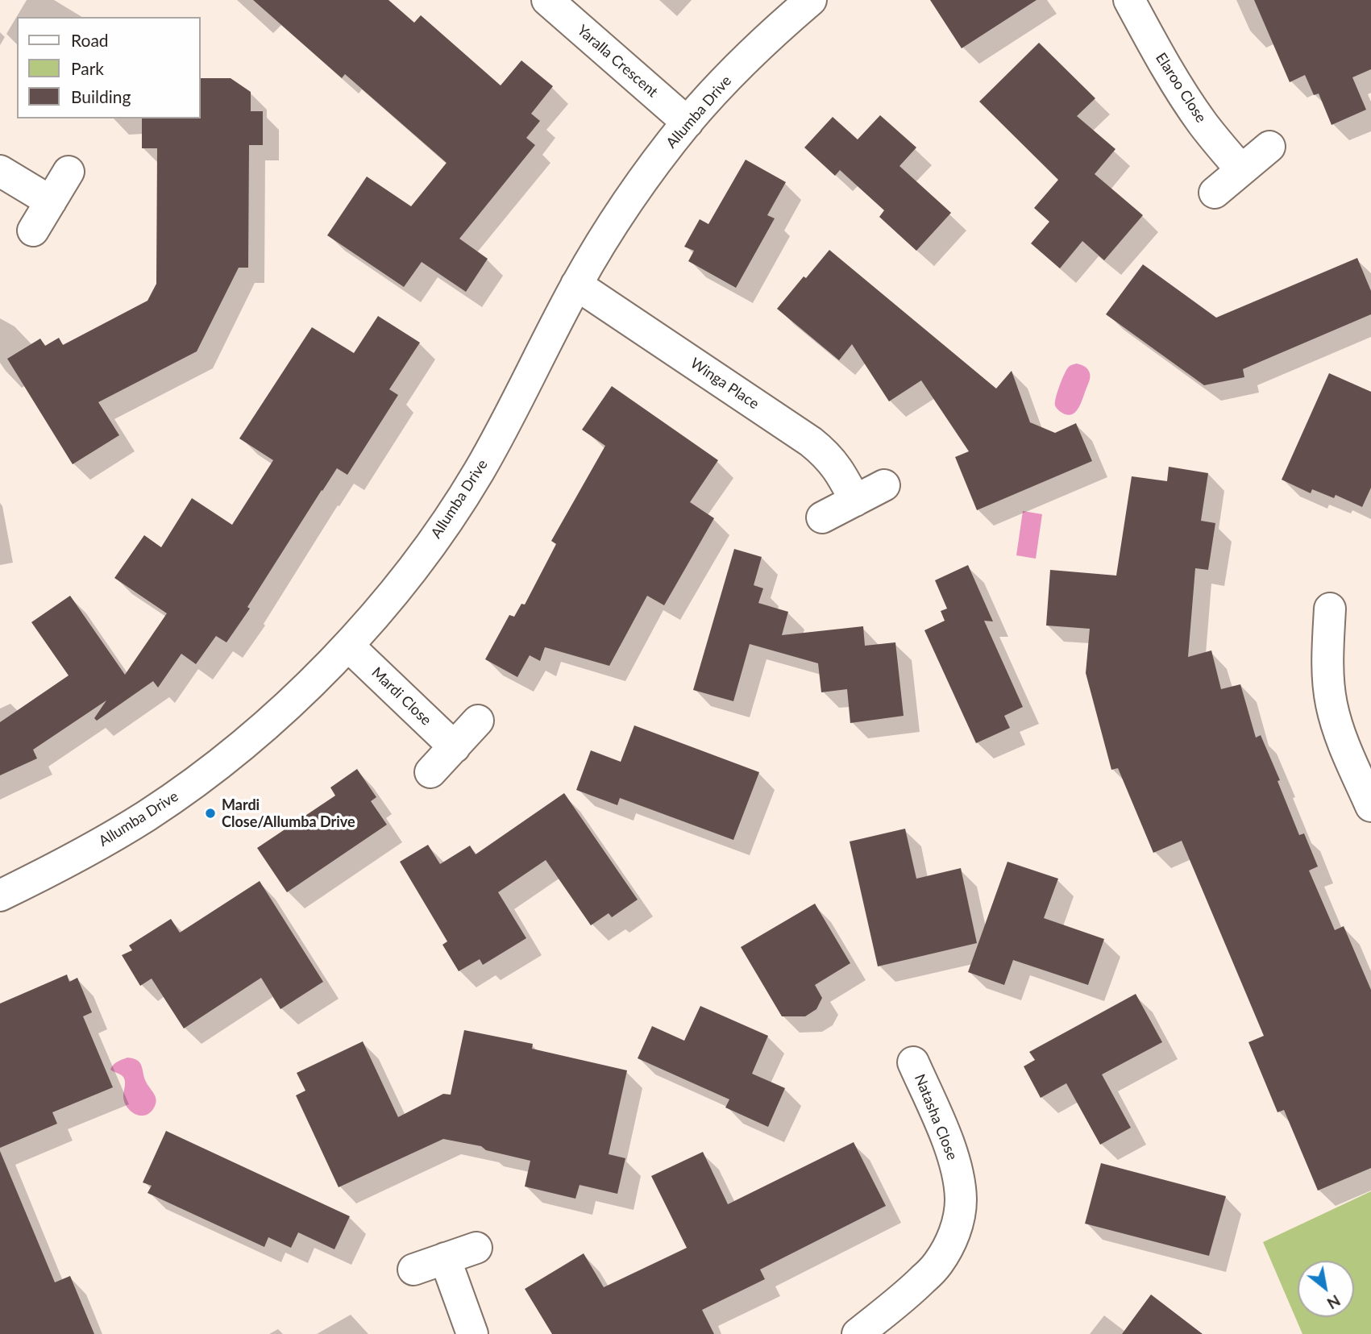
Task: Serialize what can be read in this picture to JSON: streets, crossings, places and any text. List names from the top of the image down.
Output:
{
  "streets": {
    "street": [
      "Yaralla Crescent",
      "Elaroo Close",
      "Allumba Drive",
      "Winga Place",
      "Mardi Close",
      "Natasha Close"
    ]
  },
  "crossings": [
    ["Yaralla Crescent", "Allumba Drive"],
    ["Allumba Drive", "Winga Place"],
    ["Allumba Drive", "Mardi Close"]
  ],
  "places": ["Mardi Close/Allumba Drive"],
  "legend": ["Road", "Park", "Building"],
  "north": "bottom right"
}
